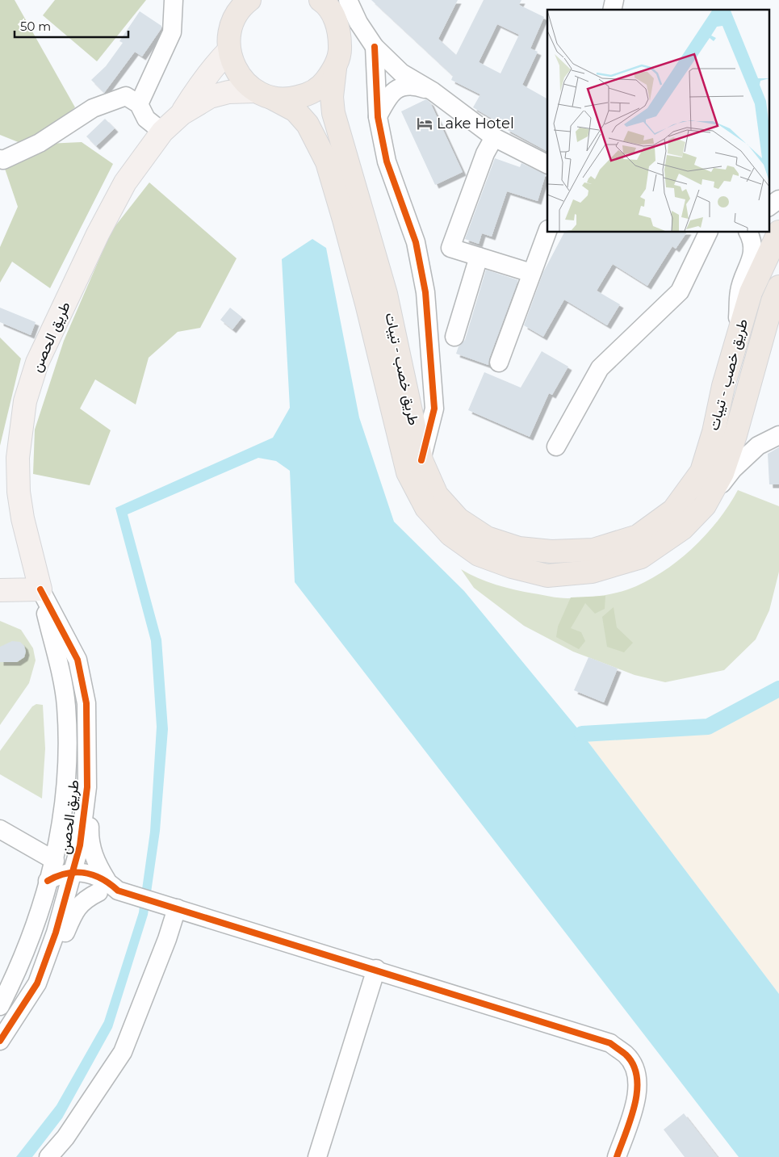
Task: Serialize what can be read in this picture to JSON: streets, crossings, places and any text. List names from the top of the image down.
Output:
{
  "streets": {
    "highway": ["طريق خصب - تيبات"],
    "main road": ["طريق الحصن"]
  },
  "crossings": [
    ["طريق الحصن", "طريق خصب - تيبات"]
  ],
  "places": {
    "hotel": ["Lake Hotel"]
  },
  "scale_bar": "50 m"
}
